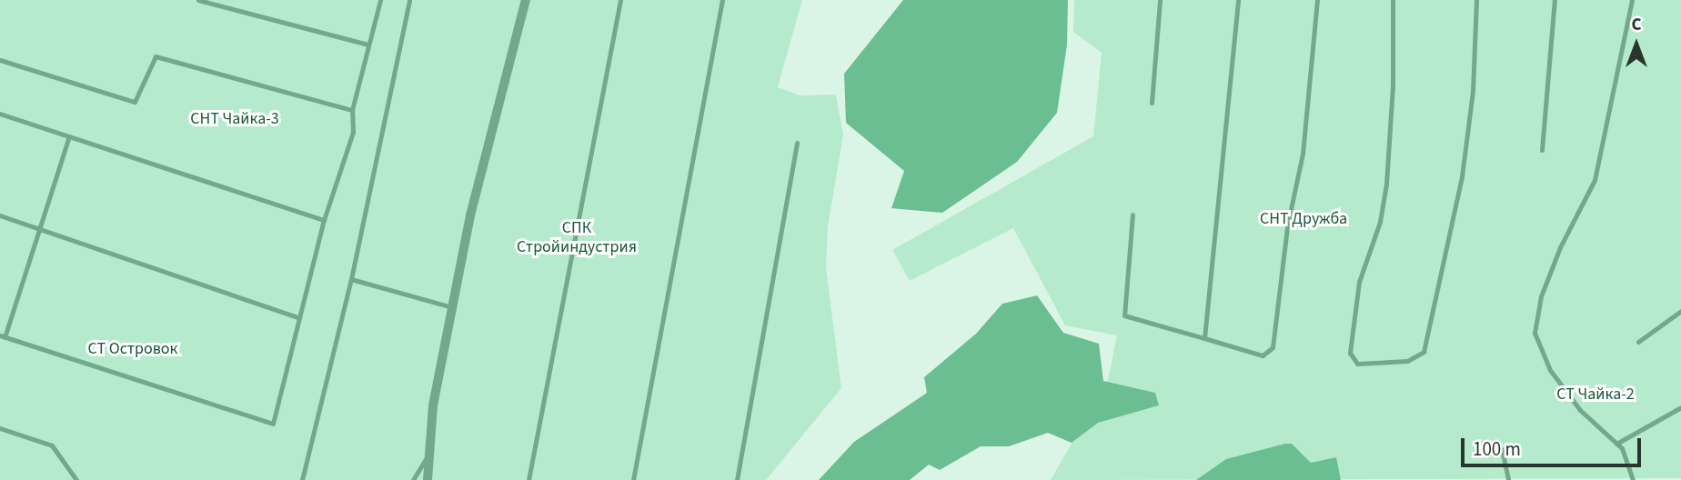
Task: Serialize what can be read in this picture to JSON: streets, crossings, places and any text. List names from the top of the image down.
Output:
{
  "parks": [
    "СНТ Чайка-3",
    "СНТ Дружба",
    "СПК Стройиндустрия",
    "СТ Островок",
    "СТ Чайка-2"
  ],
  "scale_bar": "100 m",
  "north": "top"
}
